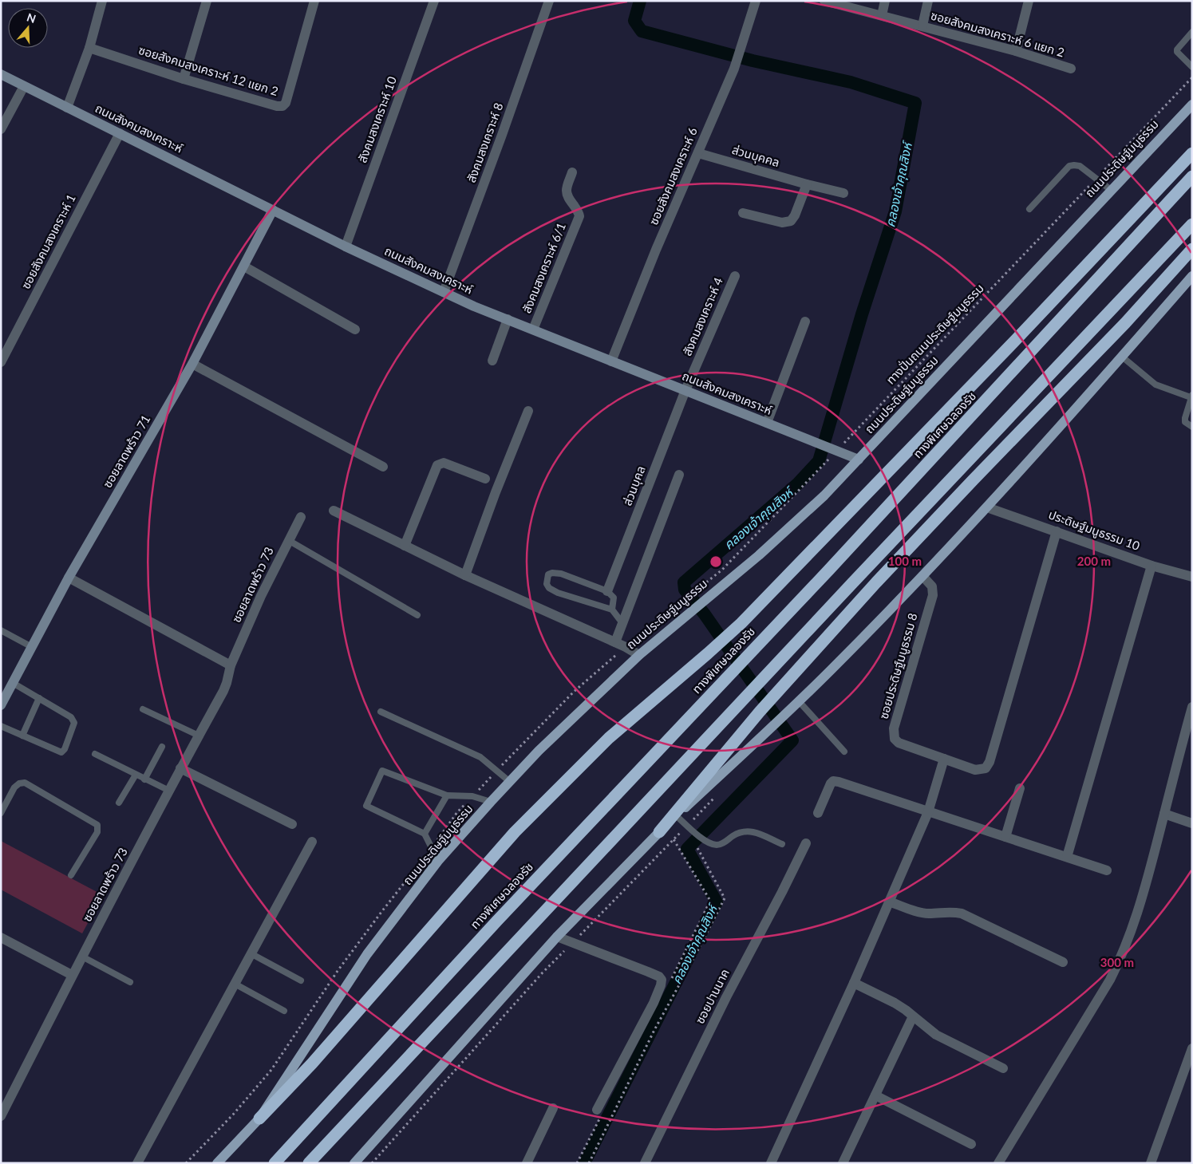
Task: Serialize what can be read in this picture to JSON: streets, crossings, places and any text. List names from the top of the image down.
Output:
{
  "streets": {
    "highway": ["ทางพิเศษฉลองรัช"],
    "main road": ["ถนนสังคมสงเคราะห์", "ถนนประดิษฐ์มนูธรรม", "ซอยลาดพร้าว 71"],
    "street": [
      "ซอยสังคมสงเคราะห์ 6 แยก 2",
      "ซอยสังคมสงเคราะห์ 12 แยก 2",
      "สังคมสงเคราะห์ 10",
      "สังคมสงเคราะห์ 8",
      "ส่วนบุคคล",
      "ซอยสังคมสงเคราะห์ 6",
      "ซอยสังคมสงเคราะห์ 1",
      "สังคมสงเคราะห์ 6/1",
      "สังคมสงเคราะห์ 4",
      "ส่วนบุคล",
      "ประดิษฐ์มนูธรรม 10",
      "ซอยลาดพร้าว 73",
      "ซอยประดิษฐ์มนูธรรม 8",
      "ซอยปานนาค"
    ],
    "path": ["ทางปั่นถนนประดิษฐ์มนูธรรม"]
  },
  "crossings": [
    ["สังคมสงเคราะห์ 10", "ถนนสังคมสงเคราะห์"],
    ["ถนนสังคมสงเคราะห์", "สังคมสงเคราะห์ 8"],
    ["ถนนสังคมสงเคราะห์", "ถนนประดิษฐ์มนูธรรม"],
    ["ถนนสังคมสงเคราะห์", "ซอยสังคมสงเคราะห์ 6"],
    ["ถนนสังคมสงเคราะห์", "ซอยสังคมสงเคราะห์ 1"],
    ["ถนนสังคมสงเคราะห์", "สังคมสงเคราะห์ 6/1"],
    ["ถนนสังคมสงเคราะห์", "สังคมสงเคราะห์ 4"],
    ["ถนนสังคมสงเคราะห์", "ทางปั่นถนนประดิษฐ์มนูธรรม"],
    ["ถนนสังคมสงเคราะห์", "ซอยลาดพร้าว 71"],
    ["ถนนสังคมสงเคราะห์", "ส่วนบุคล"],
    ["ส่วนบุคคล", "ซอยสังคมสงเคราะห์ 6"],
    ["สังคมสงเคราะห์ 4", "ส่วนบุคล"],
    ["ประดิษฐ์มนูธรรม 10", "ซอยประดิษฐ์มนูธรรม 8"]
  ],
  "water": ["คลองเจ้าคุณสิงห์"],
  "north": "top",
  "rings": ["100 m", "200 m", "300 m"]
}
